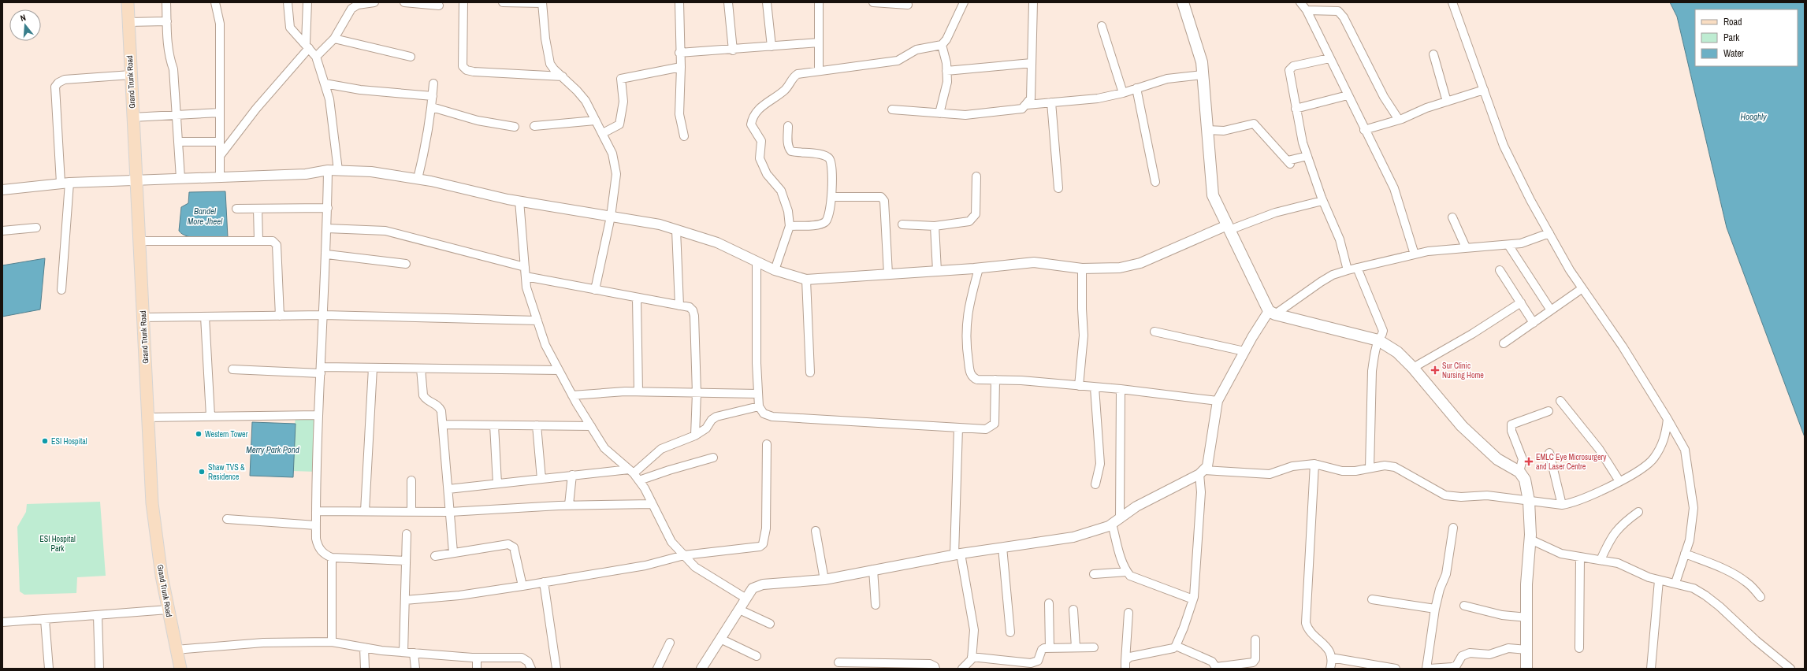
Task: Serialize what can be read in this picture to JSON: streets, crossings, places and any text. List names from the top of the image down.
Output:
{
  "streets": {
    "main road": ["Grand Trunk Road"]
  },
  "water": ["Hooghly", "Bandel More Jheel", "Merry Park Pond"],
  "parks": ["ESI Hospital Park"],
  "places": {
    "health": ["Sur Clinic Nursing Home", "EMLC Eye Microsurgery and Laser Centre"],
    "other": ["Western Tower", "ESI Hospital", "Shaw TVS & Residence"]
  },
  "legend": ["Road", "Park", "Water"],
  "north": "top"
}
